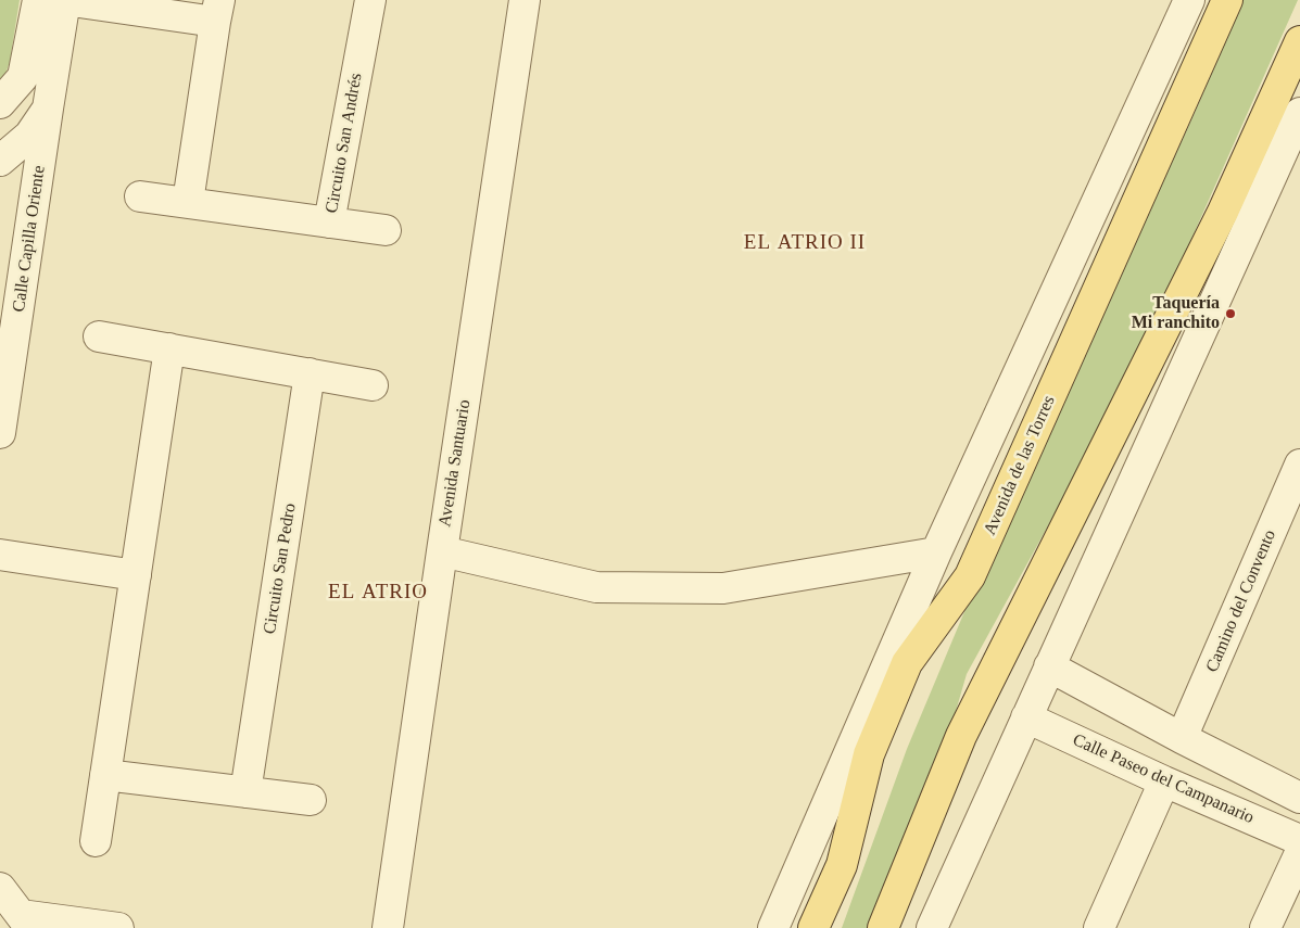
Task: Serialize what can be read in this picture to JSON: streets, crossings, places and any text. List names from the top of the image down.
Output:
{
  "streets": {
    "main road": ["Avenida de las Torres"],
    "street": [
      "Circuito San Andrés",
      "Calle Capilla Oriente",
      "Avenida Santuario",
      "Circuito San Pedro",
      "Camino del Convento",
      "Calle Paseo del Campanario"
    ]
  },
  "districts": ["EL ATRIO II", "EL ATRIO"],
  "places": ["Taquería Mi ranchito"]
}
